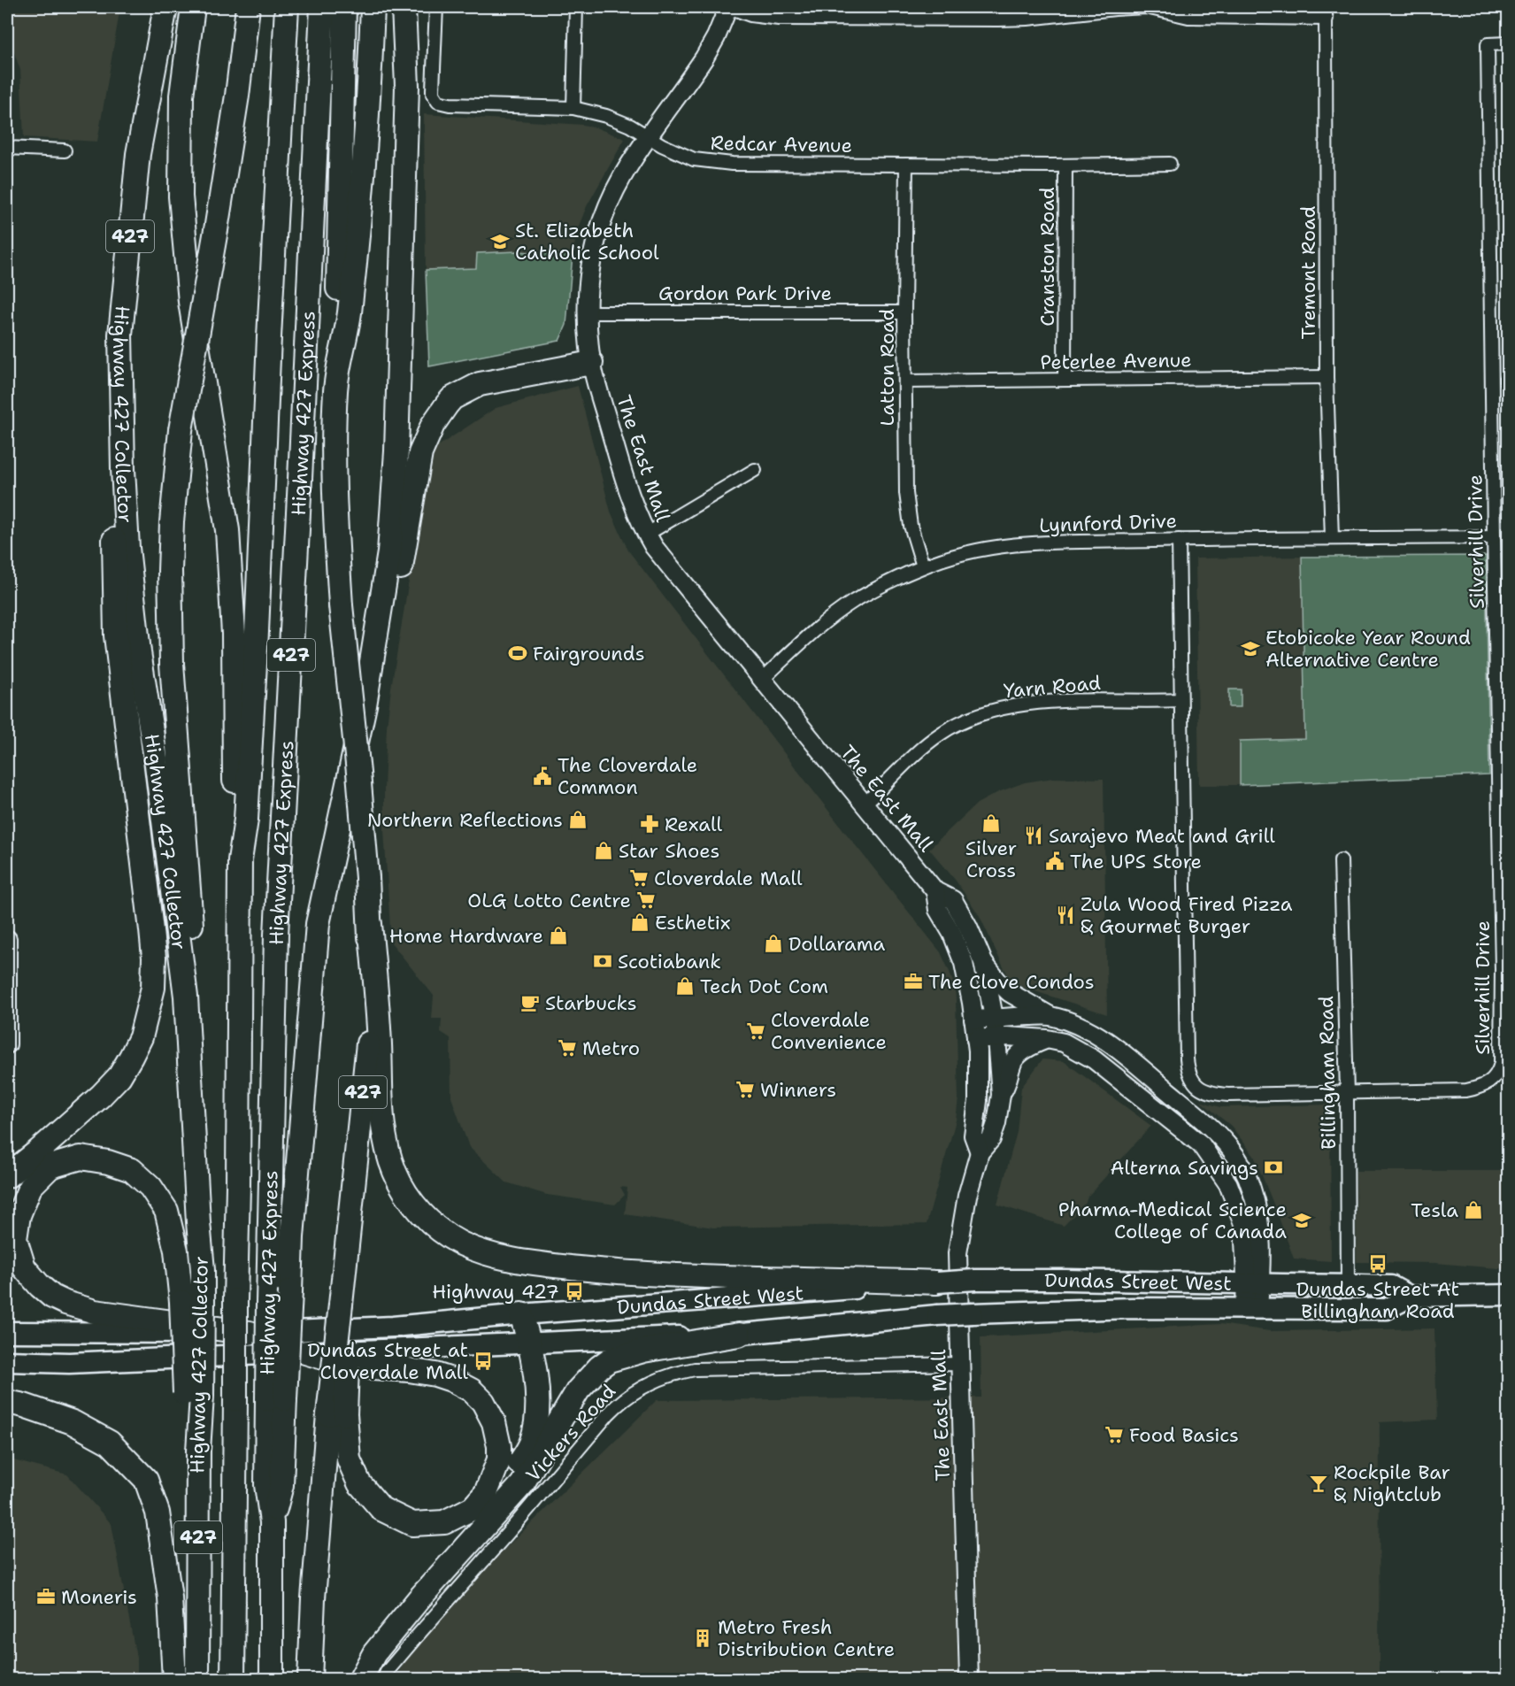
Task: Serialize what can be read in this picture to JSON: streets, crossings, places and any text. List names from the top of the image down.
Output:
{
  "streets": {
    "highway": ["427", "Highway 427 Collector", "Highway 427 Express"],
    "main road": ["The East Mall", "Dundas Street West"],
    "street": [
      "Redcar Avenue",
      "Cranston Road",
      "Tremont Road",
      "Gordon Park Drive",
      "Peterlee Avenue",
      "Latton Road",
      "Lynnford Drive",
      "Silverhill Drive",
      "Yarn Road",
      "Billingham Road",
      "Vickers Road"
    ]
  },
  "crossings": [
    ["Redcar Avenue", "Cranston Road"],
    ["Redcar Avenue", "Latton Road"],
    ["Redcar Avenue", "The East Mall"],
    ["Cranston Road", "Peterlee Avenue"],
    ["Tremont Road", "Peterlee Avenue"],
    ["Tremont Road", "Lynnford Drive"],
    ["Gordon Park Drive", "Latton Road"],
    ["Gordon Park Drive", "The East Mall"],
    ["Peterlee Avenue", "Latton Road"],
    ["Latton Road", "Lynnford Drive"],
    ["The East Mall", "Lynnford Drive"],
    ["The East Mall", "Yarn Road"],
    ["The East Mall", "Vickers Road"],
    ["Lynnford Drive", "Silverhill Drive"],
    ["Silverhill Drive", "Yarn Road"],
    ["Silverhill Drive", "Billingham Road"],
    ["Billingham Road", "Dundas Street West"]
  ],
  "places": {
    "school or university": ["St. Elizabeth Catholic School", "Etobicoke Year Round Alternative Centre", "Pharma-Medical Science College of Canada"],
    "sports": ["Fairgrounds"],
    "public building": ["The Cloverdale Common", "The UPS Store"],
    "shop": [
      "Northern Reflections",
      "Silver Cross",
      "Star Shoes",
      "Esthetix",
      "Home Hardware",
      "Dollarama",
      "Tech Dot Com",
      "Tesla"
    ],
    "pharmacy": ["Rexall"],
    "restaurant": ["Sarajevo Meat and Grill", "Zula Wood Fired Pizza & Gourmet Burger"],
    "supermarket": [
      "Cloverdale Mall",
      "OLG Lotto Centre",
      "Cloverdale Convenience",
      "Metro",
      "Winners",
      "Food Basics"
    ],
    "bank": ["Scotiabank", "Alterna Savings"],
    "office": ["The Clove Condos", "Moneris"],
    "cafe": ["Starbucks"],
    "bus stop": ["Dundas Street At Billingham Road", "Highway 427", "Dundas Street at Cloverdale Mall"],
    "bar": ["Rockpile Bar & Nightclub"],
    "building": ["Metro Fresh Distribution Centre"]
  }
}
